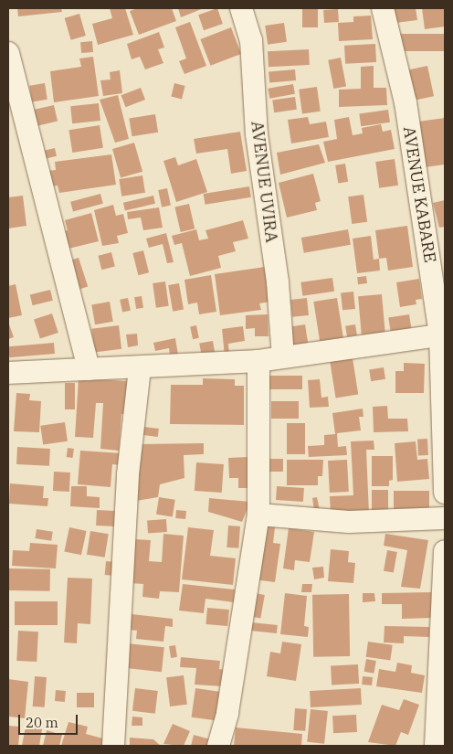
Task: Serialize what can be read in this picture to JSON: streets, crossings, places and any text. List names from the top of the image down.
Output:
{
  "streets": {
    "street": ["AVENUE UVIRA", "AVENUE KABARE"]
  },
  "scale_bar": "20 m"
}
